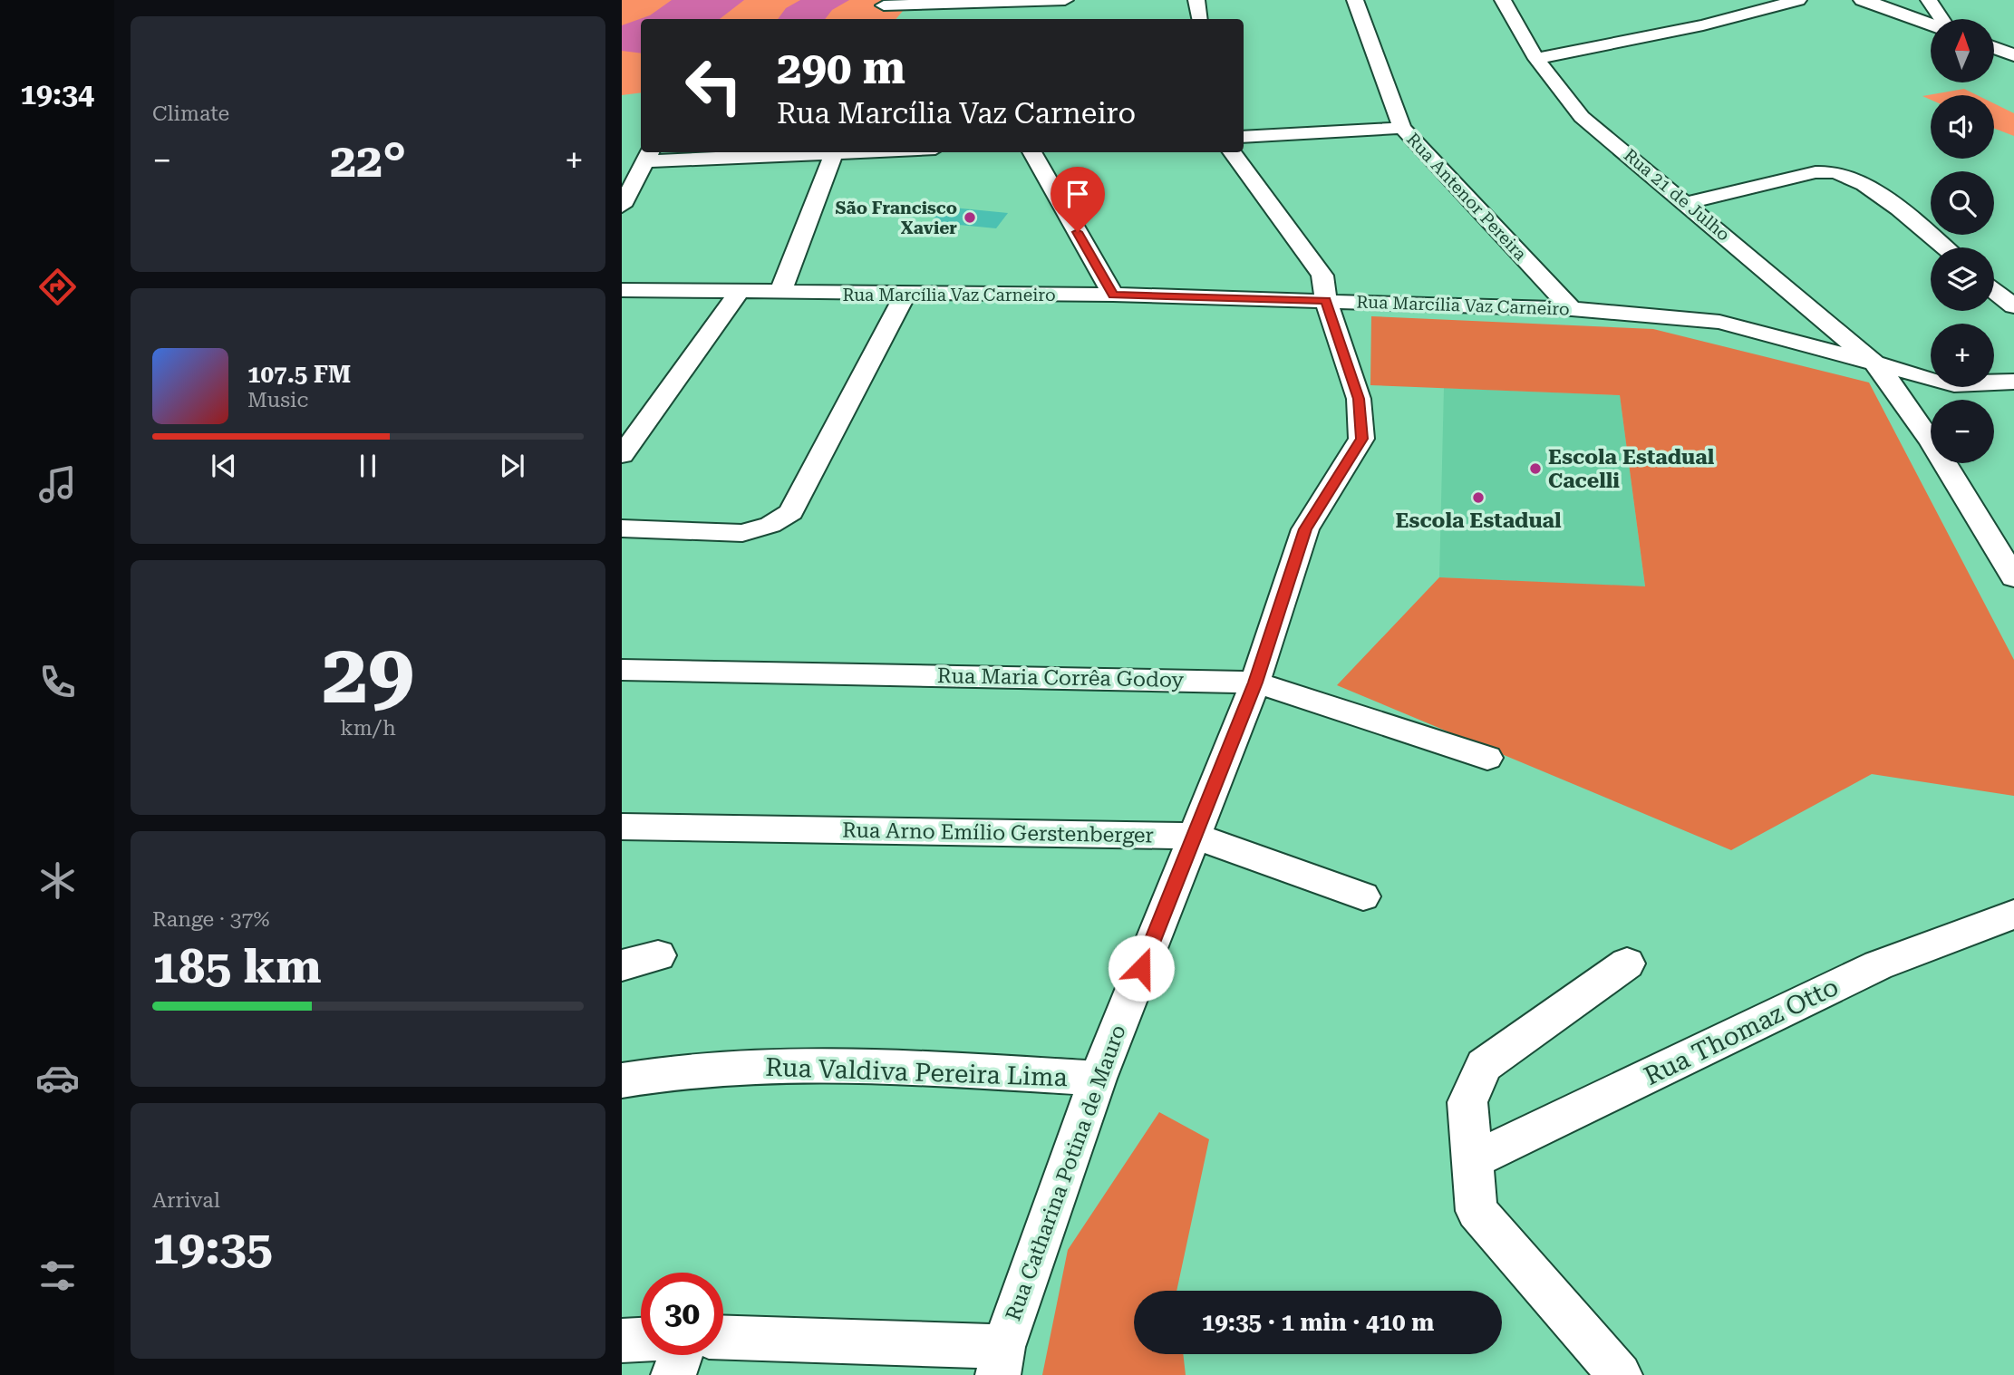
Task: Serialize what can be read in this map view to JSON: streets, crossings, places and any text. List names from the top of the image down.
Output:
{
  "streets": {
    "street": [
      "Rua 21 de Julho",
      "Rua Antenor Pereira",
      "Rua Marcília Vaz Carneiro",
      "Rua Maria Corrêa Godoy",
      "Rua Arno Emílio Gerstenberger",
      "Rua Thomaz Otto",
      "Rua Valdiva Pereira Lima",
      "Rua Catharina Potina de Mauro"
    ]
  },
  "crossings": [
    ["Rua 21 de Julho", "Rua Marcília Vaz Carneiro"],
    ["Rua Antenor Pereira", "Rua Marcília Vaz Carneiro"],
    ["Rua Marcília Vaz Carneiro", "Rua Catharina Potina de Mauro"],
    ["Rua Maria Corrêa Godoy", "Rua Catharina Potina de Mauro"],
    ["Rua Arno Emílio Gerstenberger", "Rua Catharina Potina de Mauro"],
    ["Rua Valdiva Pereira Lima", "Rua Catharina Potina de Mauro"]
  ],
  "places": ["São Francisco Xavier", "Escola Estadual Cacelli", "Escola Estadual"],
  "north": "top",
  "page": {
    "tabs": "19:34",
    "tile": [
      "Climate",
      ["29", "km/h"],
      ["Range · 37%", "185 km"],
      ["Arrival", "19:35"]
    ],
    "map_buttons": ["+", "−"],
    "turn": ["290 m", "Rua Marcília Vaz Carneiro"],
    "heat": ["−", "22°", "+"],
    "song": ["107.5 FM", "Music"],
    "limit": "30",
    "trip": "19:35 · 1 min · 410 m"
  }
}
